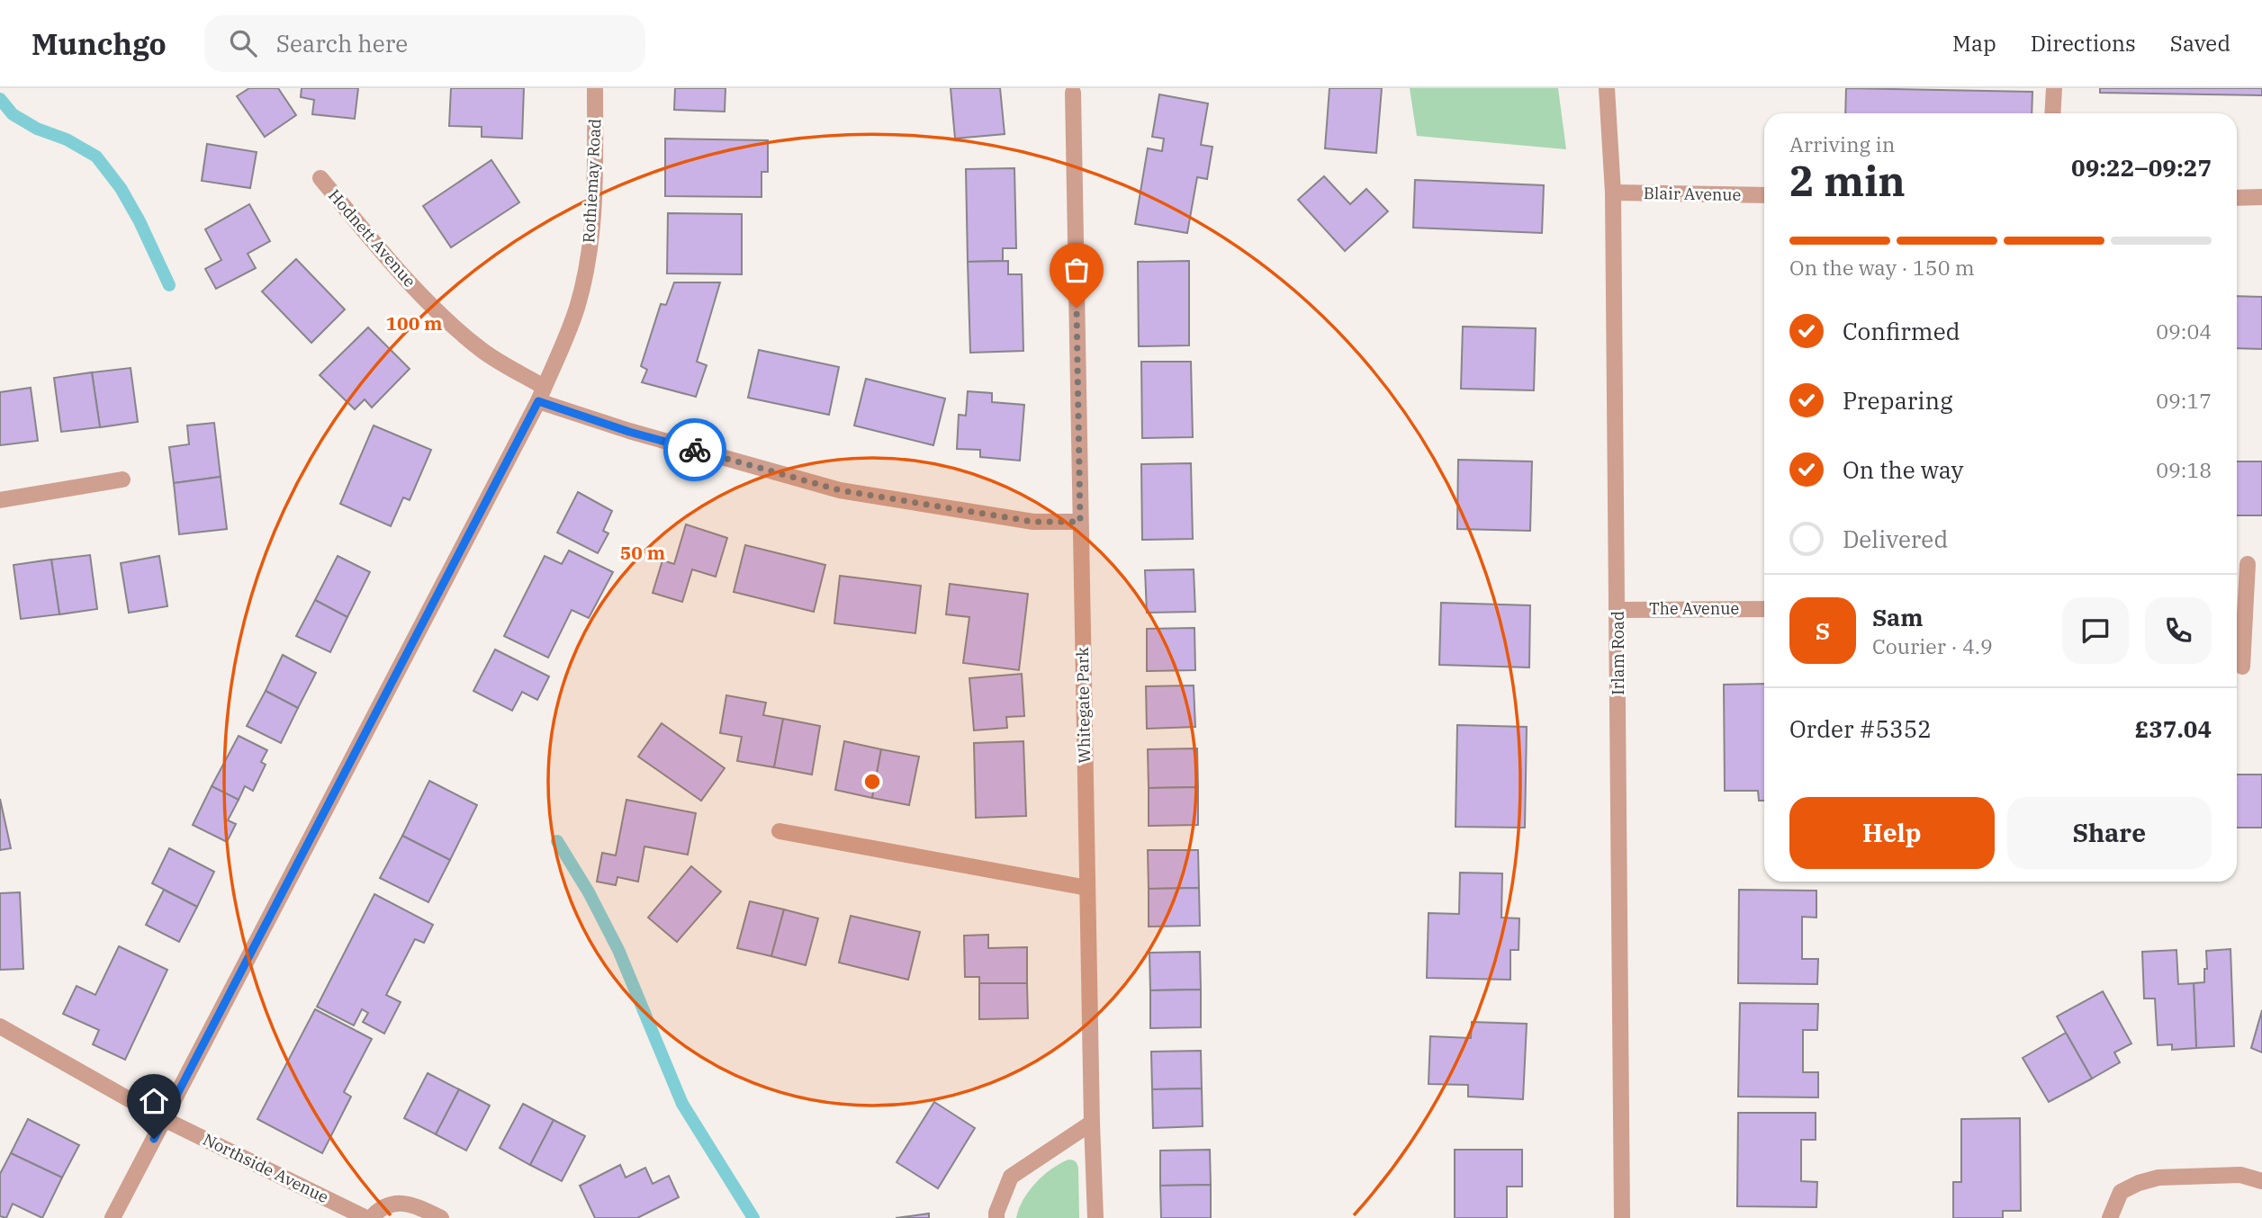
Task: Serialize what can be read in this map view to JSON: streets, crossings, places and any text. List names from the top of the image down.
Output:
{
  "streets": {
    "street": [
      "Rothiemay Road",
      "Blair Avenue",
      "Hodnett Avenue",
      "The Avenue",
      "Irlam Road",
      "Whitegate Park",
      "Northside Avenue"
    ]
  },
  "crossings": [
    ["Rothiemay Road", "Hodnett Avenue"],
    ["Rothiemay Road", "Northside Avenue"],
    ["Blair Avenue", "Irlam Road"],
    ["The Avenue", "Irlam Road"]
  ],
  "page": {
    "header": "Munchgo",
    "search": "Search here",
    "nav": ["Map", "Directions", "Saved"],
    "heading": ["2 min", "Arriving in", "09:22–09:27"],
    "panel": [
      "Sam",
      "Courier · 4.9",
      "Order #5352",
      "£37.04"
    ],
    "bar": "On the way · 150 m",
    "list": [
      ["Confirmed", "09:04"],
      ["Preparing", "09:17"],
      ["On the way", "09:18"],
      "Delivered"
    ],
    "round": "S",
    "buttons": ["Help", "Share"]
  },
  "rings": ["100 m", "50 m"]
}
